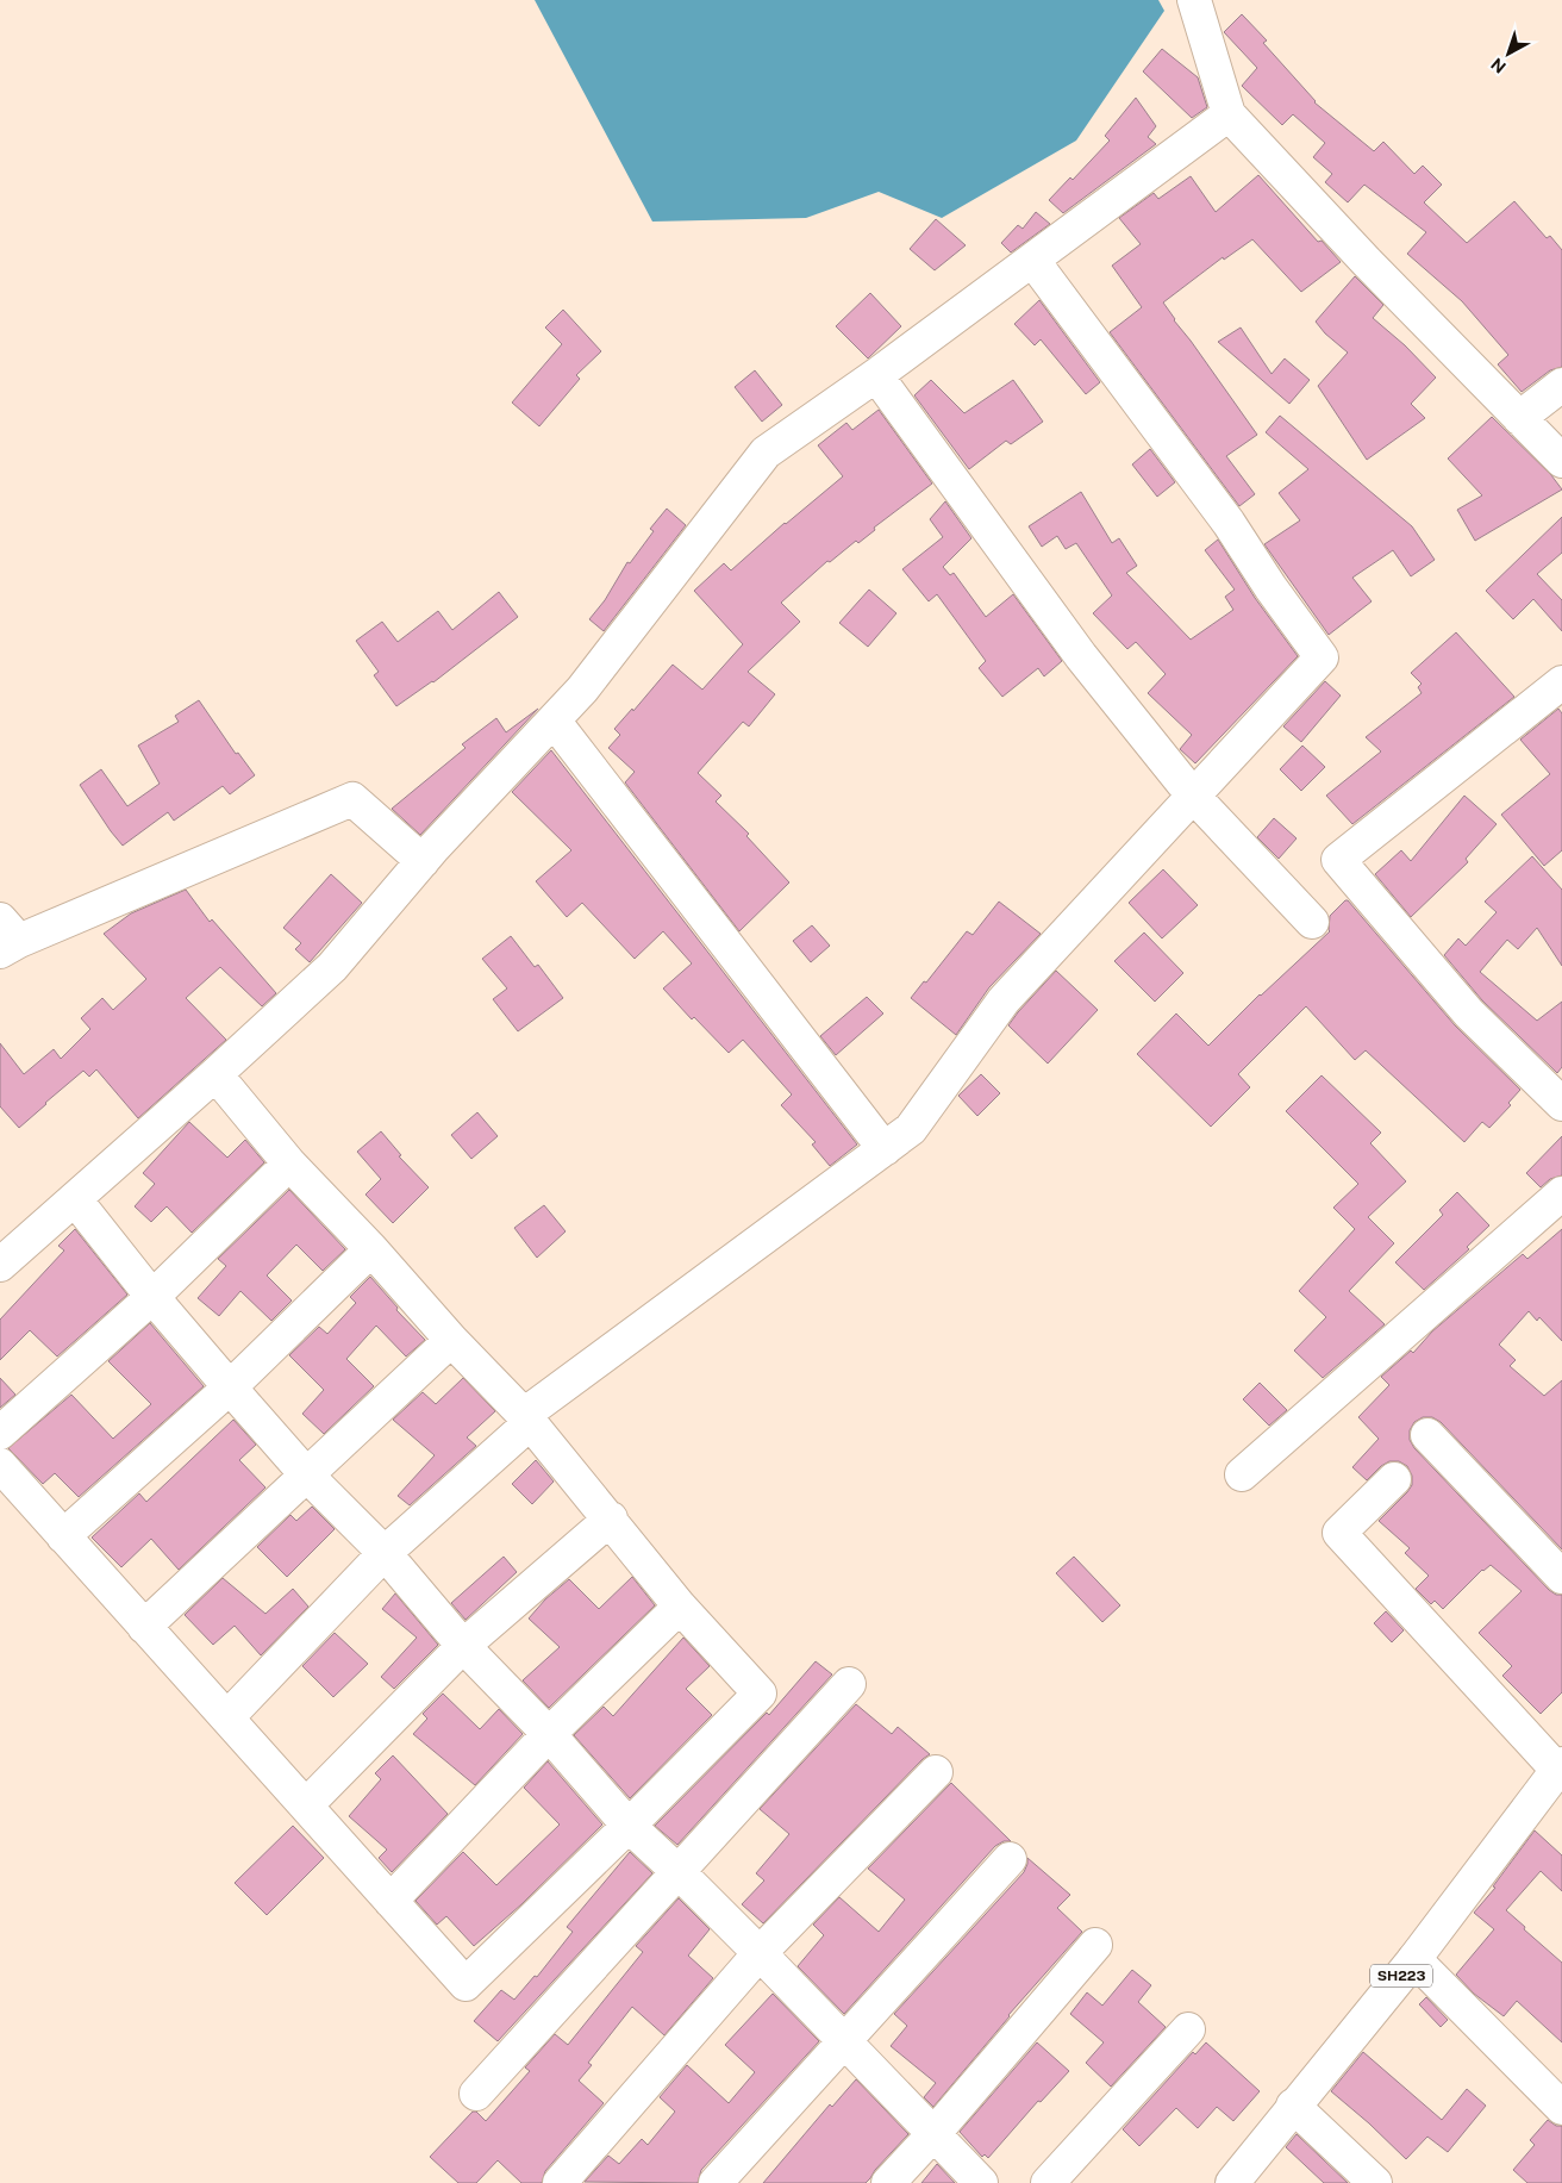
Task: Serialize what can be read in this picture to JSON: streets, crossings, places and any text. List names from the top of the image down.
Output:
{
  "streets": {
    "street": ["SH223"]
  },
  "north": "bottom left"
}
